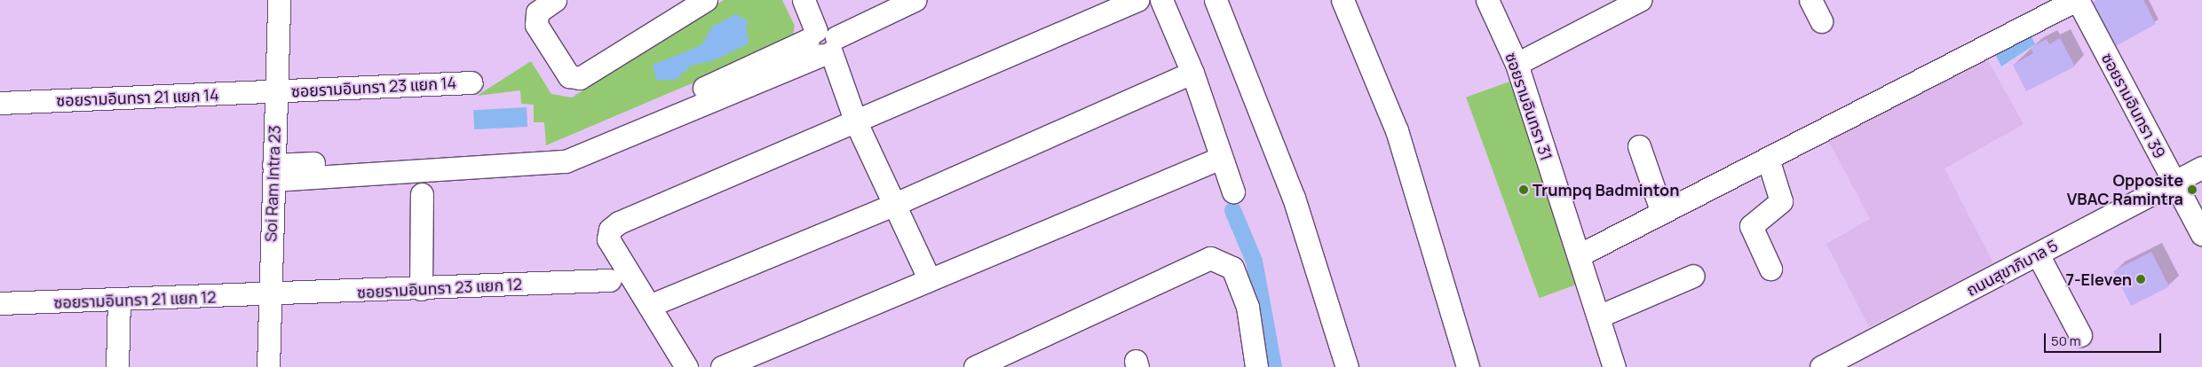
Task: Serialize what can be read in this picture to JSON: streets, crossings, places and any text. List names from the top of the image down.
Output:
{
  "streets": {
    "street": [
      "ซอยรามอินทรา 23 แยก 14",
      "ซอยรามอินทรา 21 แยก 14",
      "ซอยรามอินทรา 39",
      "ซอยรามอินทรา 31",
      "Soi Ram Intra 23",
      "ถนนสุขาภิบาล 5",
      "ซอยรามอินทรา 23 แยก 12",
      "ซอยรามอินทรา 21 แยก 12"
    ]
  },
  "crossings": [
    ["ซอยรามอินทรา 23 แยก 14", "ซอยรามอินทรา 21 แยก 14"],
    ["ซอยรามอินทรา 23 แยก 14", "Soi Ram Intra 23"],
    ["ซอยรามอินทรา 21 แยก 14", "Soi Ram Intra 23"],
    ["ซอยรามอินทรา 39", "ถนนสุขาภิบาล 5"],
    ["Soi Ram Intra 23", "ซอยรามอินทรา 23 แยก 12"],
    ["Soi Ram Intra 23", "ซอยรามอินทรา 21 แยก 12"],
    ["ซอยรามอินทรา 23 แยก 12", "ซอยรามอินทรา 21 แยก 12"]
  ],
  "places": ["Trumpq Badminton", "Opposite VBAC Ramintra", "7-Eleven"],
  "scale_bar": "50 m"
}
